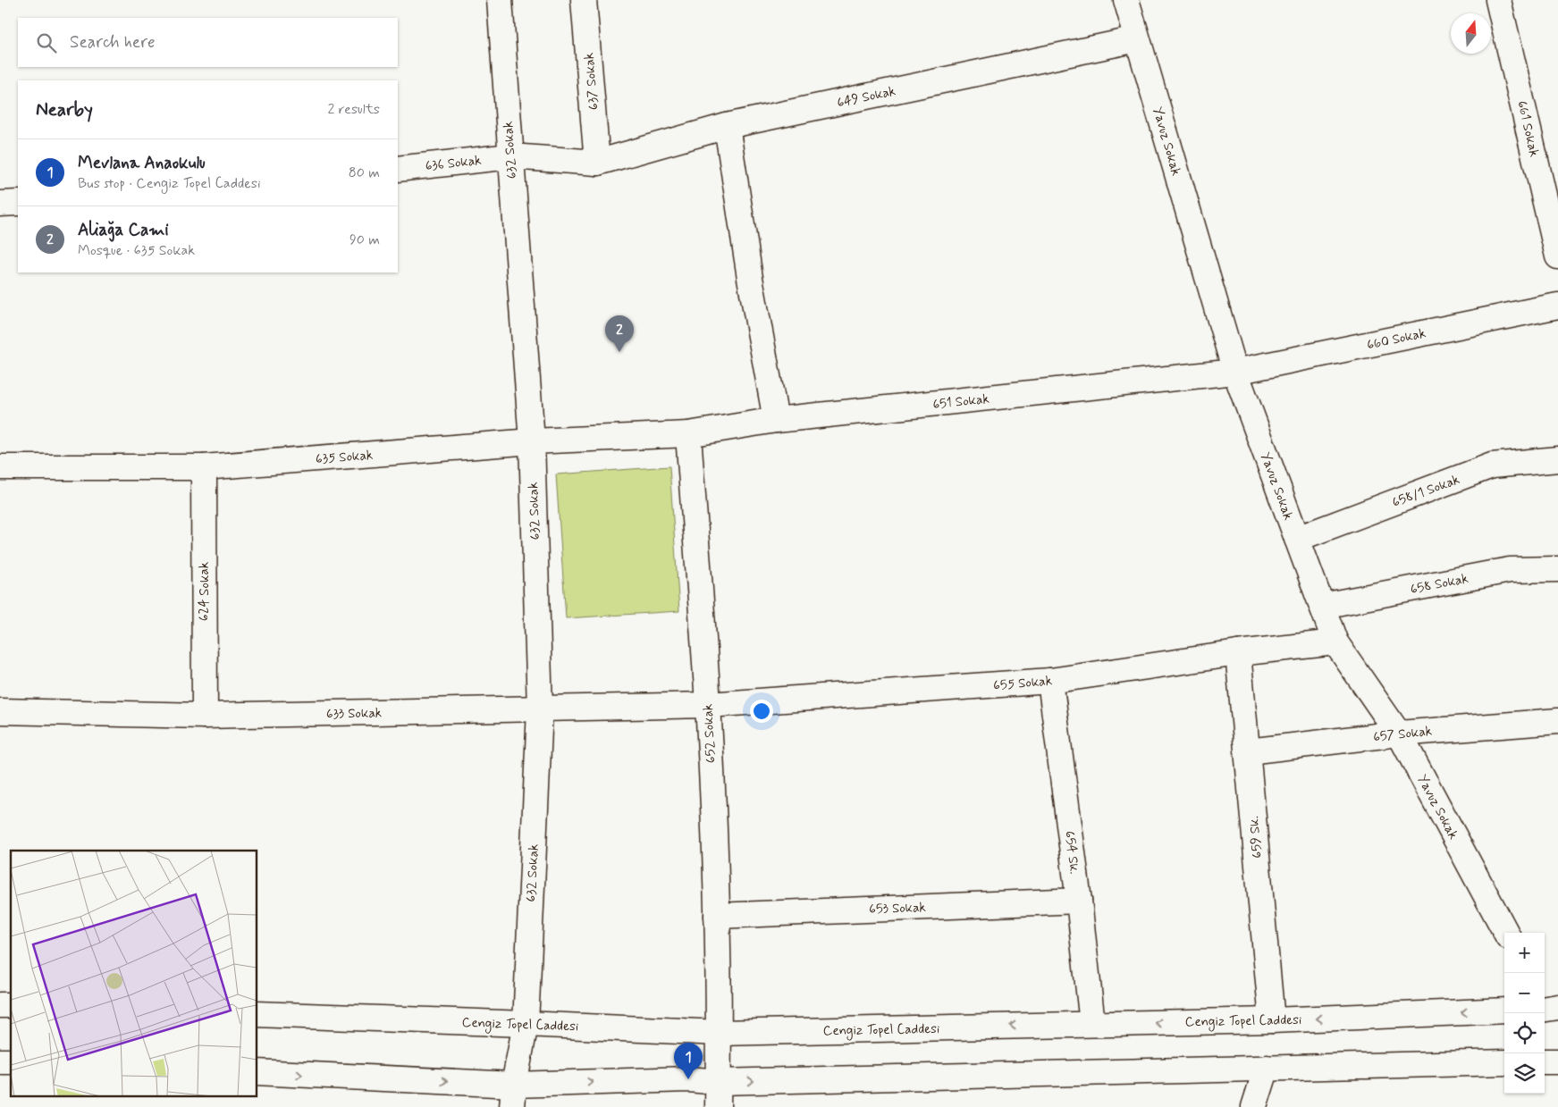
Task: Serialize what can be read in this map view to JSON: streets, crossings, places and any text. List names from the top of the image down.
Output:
{
  "streets": {
    "street": [
      "637 Sokak",
      "649 Sokak",
      "661 Sokak",
      "Yavuz Sokak",
      "632 Sokak",
      "636 Sokak",
      "660 Sokak",
      "651 Sokak",
      "635 Sokak",
      "658/1 Sokak",
      "658 Sokak",
      "624 Sokak",
      "655 Sokak",
      "633 Sokak",
      "652 Sokak",
      "657 Sokak",
      "659 Sk.",
      "654 Sk.",
      "653 Sokak",
      "Cengiz Topel Caddesi"
    ]
  },
  "crossings": [
    ["637 Sokak", "649 Sokak"],
    ["637 Sokak", "636 Sokak"],
    ["649 Sokak", "Yavuz Sokak"],
    ["649 Sokak", "636 Sokak"],
    ["Yavuz Sokak", "660 Sokak"],
    ["Yavuz Sokak", "651 Sokak"],
    ["Yavuz Sokak", "658/1 Sokak"],
    ["Yavuz Sokak", "658 Sokak"],
    ["Yavuz Sokak", "655 Sokak"],
    ["Yavuz Sokak", "657 Sokak"],
    ["632 Sokak", "636 Sokak"],
    ["632 Sokak", "635 Sokak"],
    ["632 Sokak", "633 Sokak"],
    ["632 Sokak", "Cengiz Topel Caddesi"],
    ["660 Sokak", "651 Sokak"],
    ["651 Sokak", "635 Sokak"],
    ["651 Sokak", "652 Sokak"],
    ["635 Sokak", "624 Sokak"],
    ["635 Sokak", "652 Sokak"],
    ["624 Sokak", "633 Sokak"],
    ["655 Sokak", "633 Sokak"],
    ["655 Sokak", "652 Sokak"],
    ["655 Sokak", "659 Sk."],
    ["655 Sokak", "654 Sk."],
    ["633 Sokak", "652 Sokak"],
    ["652 Sokak", "653 Sokak"],
    ["652 Sokak", "Cengiz Topel Caddesi"],
    ["657 Sokak", "659 Sk."],
    ["659 Sk.", "Cengiz Topel Caddesi"],
    ["654 Sk.", "653 Sokak"],
    ["654 Sk.", "Cengiz Topel Caddesi"]
  ],
  "north": "top",
  "page": {
    "search": "Search here",
    "heading": ["Nearby", "2 results"],
    "list": [
      {
        "mark": "1",
        "name": "Mevlana Anaokulu",
        "note": "Bus stop · Cengiz Topel Caddesi",
        "value": "80 m"
      },
      {
        "mark": "2",
        "name": "Aliağa Cami",
        "note": "Mosque · 635 Sokak",
        "value": "90 m"
      }
    ],
    "pins": ["2", "1"],
    "map_buttons": ["+", "−"]
  }
}
